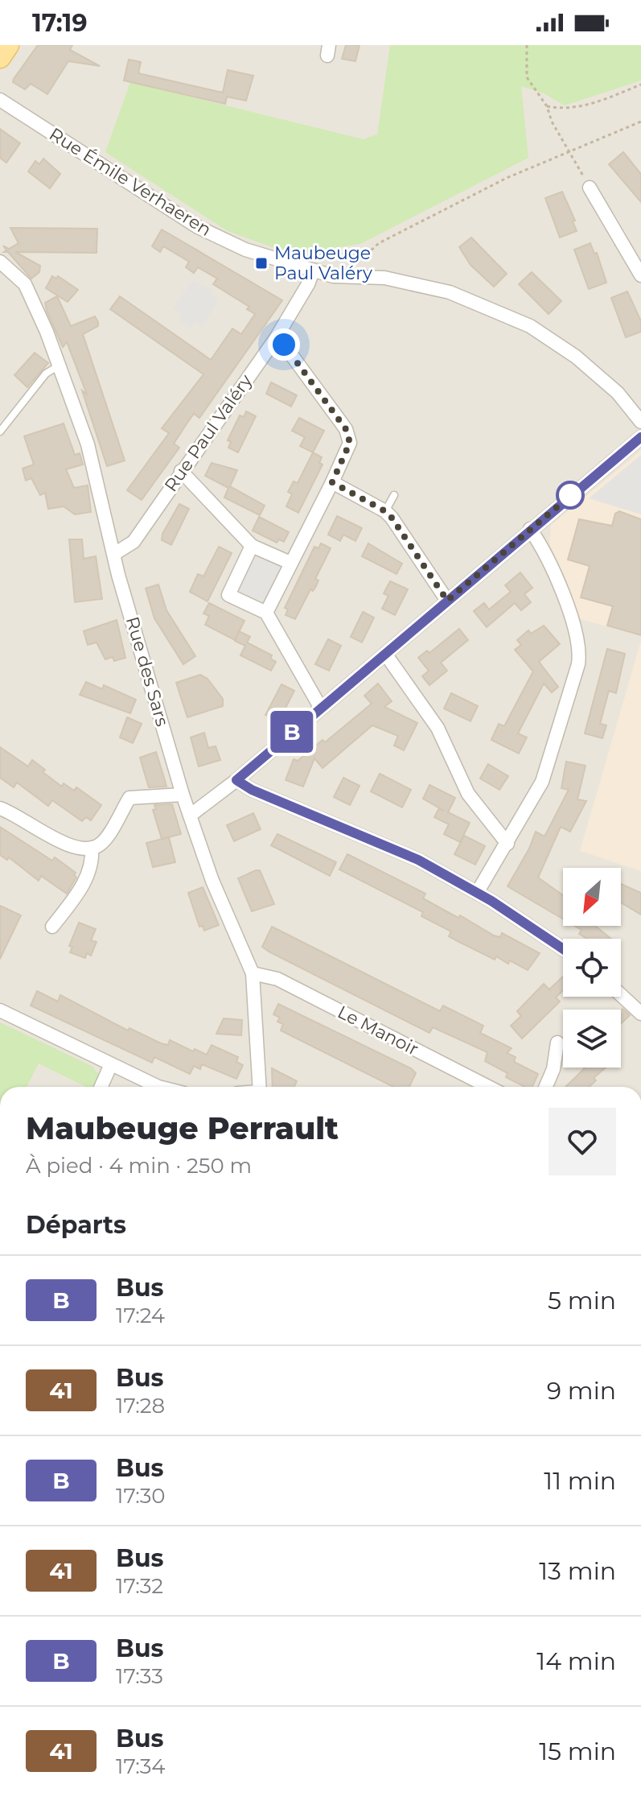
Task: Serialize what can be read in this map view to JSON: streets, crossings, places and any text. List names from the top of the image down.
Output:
{
  "streets": {
    "street": [
      "Rue Émile Verhaeren",
      "Rue Paul Valéry",
      "Rue des Sars",
      "Le Manoir"
    ]
  },
  "crossings": [
    ["Rue Émile Verhaeren", "Rue Paul Valéry"],
    ["Rue Paul Valéry", "Rue des Sars"],
    ["Rue des Sars", "Le Manoir"]
  ],
  "places": {
    "transit": ["Maubeuge Paul Valéry"]
  },
  "lines": ["bus line B"],
  "north": "bottom left",
  "page": {
    "status": "17:19",
    "on_map": "B",
    "heading": [
      ["Maubeuge Perrault", "À pied · 4 min · 250 m"],
      "Départs"
    ],
    "list": [
      {
        "mark": "B",
        "name": "Bus",
        "note": "17:24",
        "value": "5 min"
      },
      {
        "mark": "41",
        "name": "Bus",
        "note": "17:28",
        "value": "9 min"
      },
      {
        "mark": "B",
        "name": "Bus",
        "note": "17:30",
        "value": "11 min"
      },
      {
        "mark": "41",
        "name": "Bus",
        "note": "17:32",
        "value": "13 min"
      },
      {
        "mark": "B",
        "name": "Bus",
        "note": "17:33",
        "value": "14 min"
      },
      {
        "mark": "41",
        "name": "Bus",
        "note": "17:34",
        "value": "15 min"
      }
    ]
  }
}
